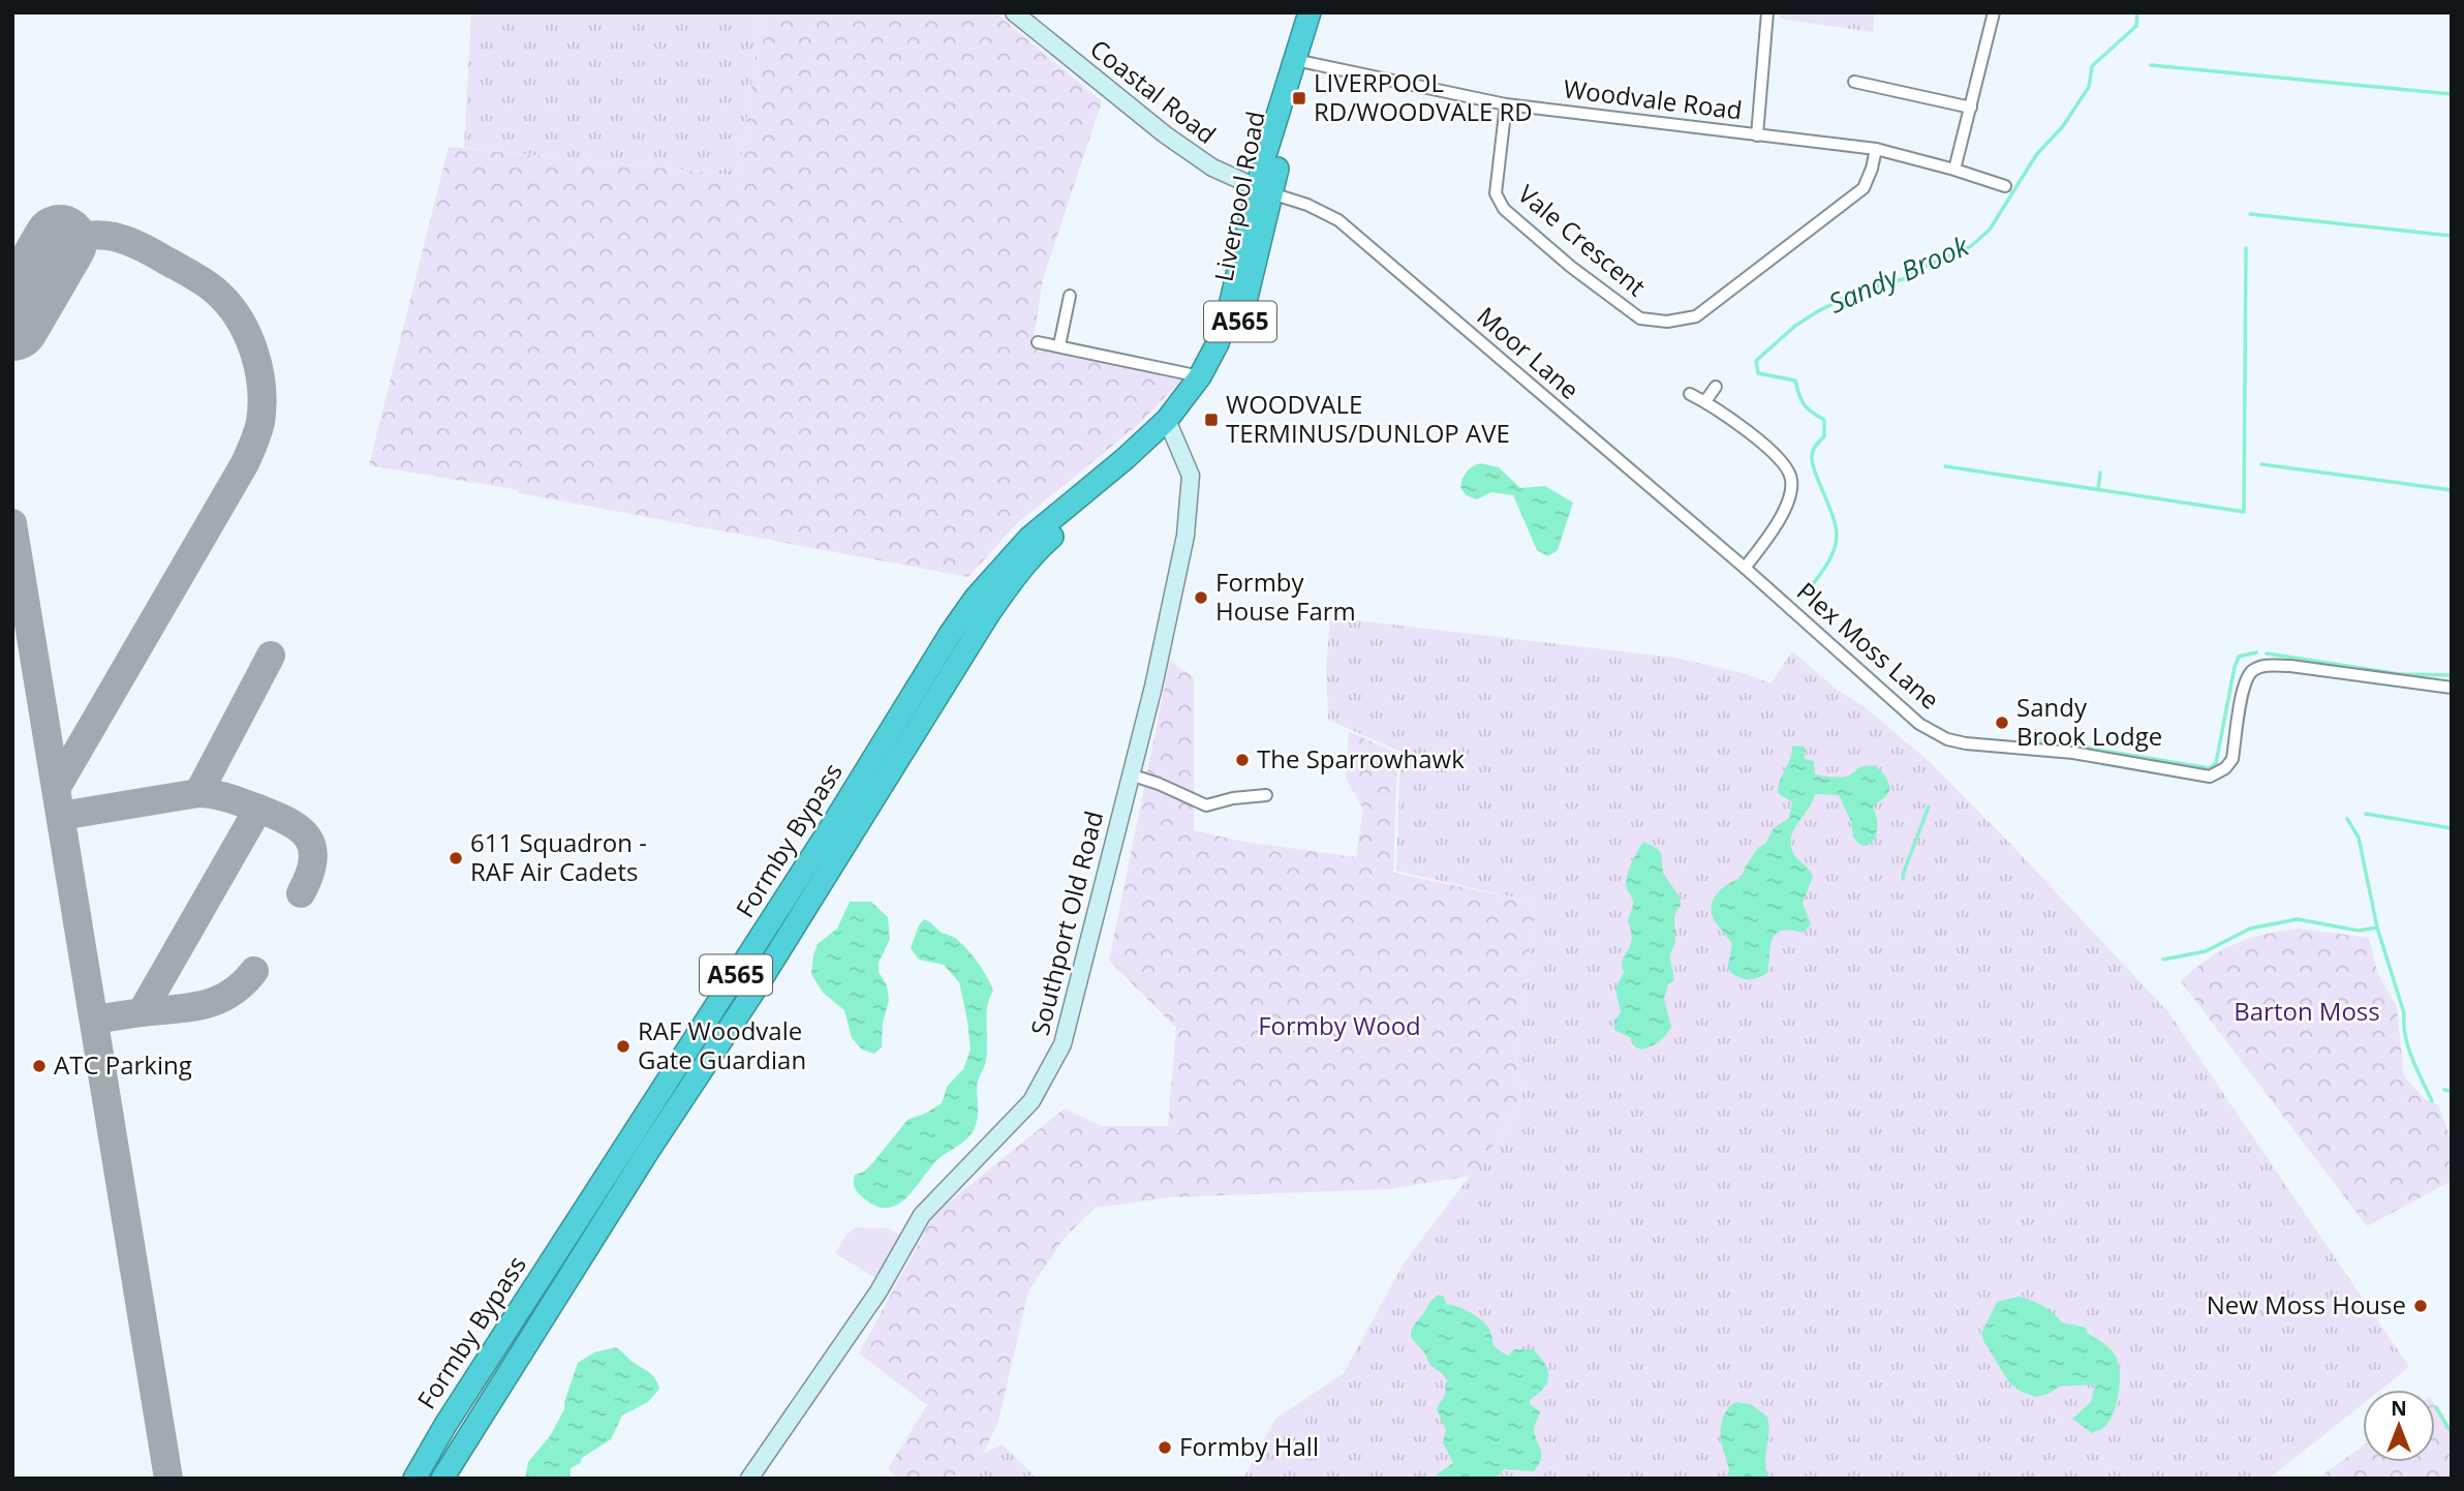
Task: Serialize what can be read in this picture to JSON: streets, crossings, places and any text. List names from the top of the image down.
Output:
{
  "streets": {
    "highway": ["Liverpool Road", "A565", "Formby Bypass"],
    "street": [
      "Coastal Road",
      "Woodvale Road",
      "Vale Crescent",
      "Moor Lane",
      "Plex Moss Lane",
      "Southport Old Road"
    ]
  },
  "crossings": [
    ["Coastal Road", "Liverpool Road"],
    ["Coastal Road", "Moor Lane"],
    ["Woodvale Road", "Liverpool Road"],
    ["Woodvale Road", "Vale Crescent"],
    ["Liverpool Road", "Moor Lane"],
    ["Liverpool Road", "Formby Bypass"],
    ["Liverpool Road", "Southport Old Road"],
    ["Moor Lane", "Plex Moss Lane"],
    ["Formby Bypass", "Southport Old Road"]
  ],
  "water": ["Sandy Brook"],
  "parks": ["Barton Moss", "Formby Wood"],
  "places": {
    "transit": ["LIVERPOOL RD/WOODVALE RD", "WOODVALE TERMINUS/DUNLOP AVE"],
    "other": [
      "Formby House Farm",
      "Sandy Brook Lodge",
      "The Sparrowhawk",
      "611 Squadron - RAF Air Cadets",
      "RAF Woodvale Gate Guardian",
      "ATC Parking",
      "New Moss House",
      "Formby Hall"
    ]
  },
  "north": "top"
}
